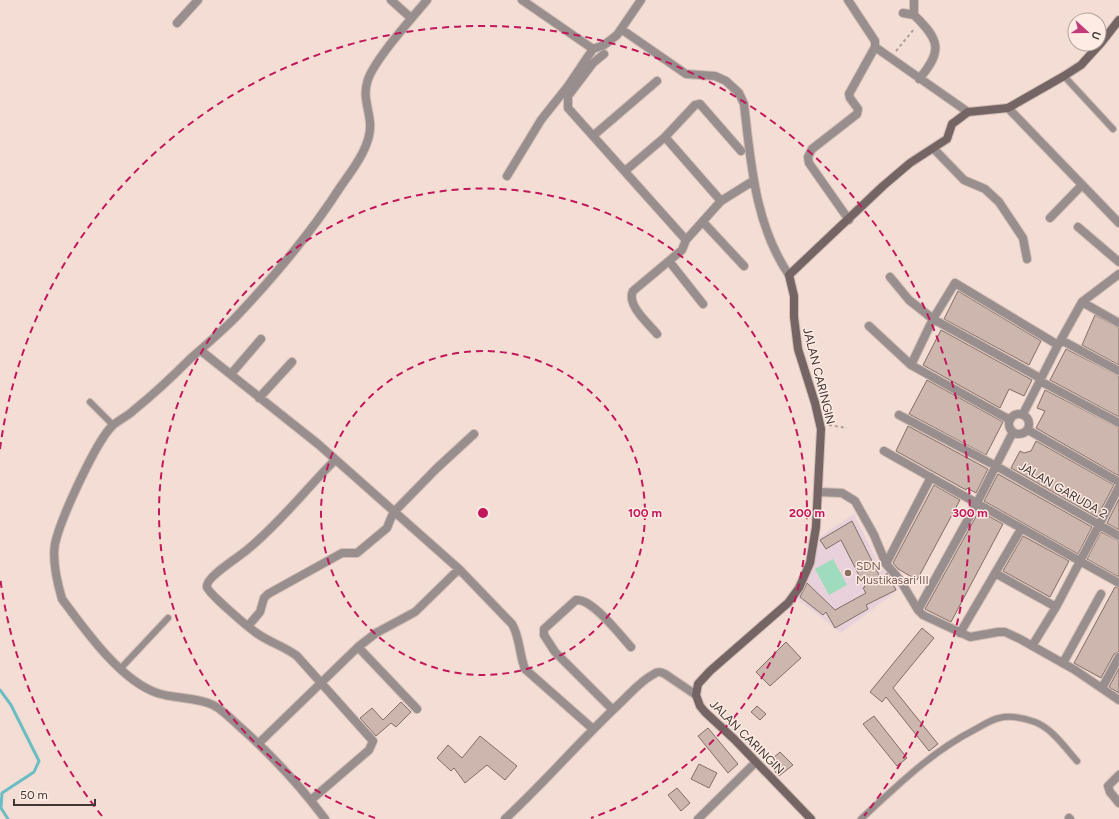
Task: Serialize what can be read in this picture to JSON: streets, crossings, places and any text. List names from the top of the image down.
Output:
{
  "streets": {
    "street": ["JALAN CARINGIN", "JALAN GARUDA 2"]
  },
  "places": ["SDN Mustikasari III"],
  "scale_bar": "50 m",
  "north": "right",
  "rings": ["100 m", "200 m", "300 m"]
}
